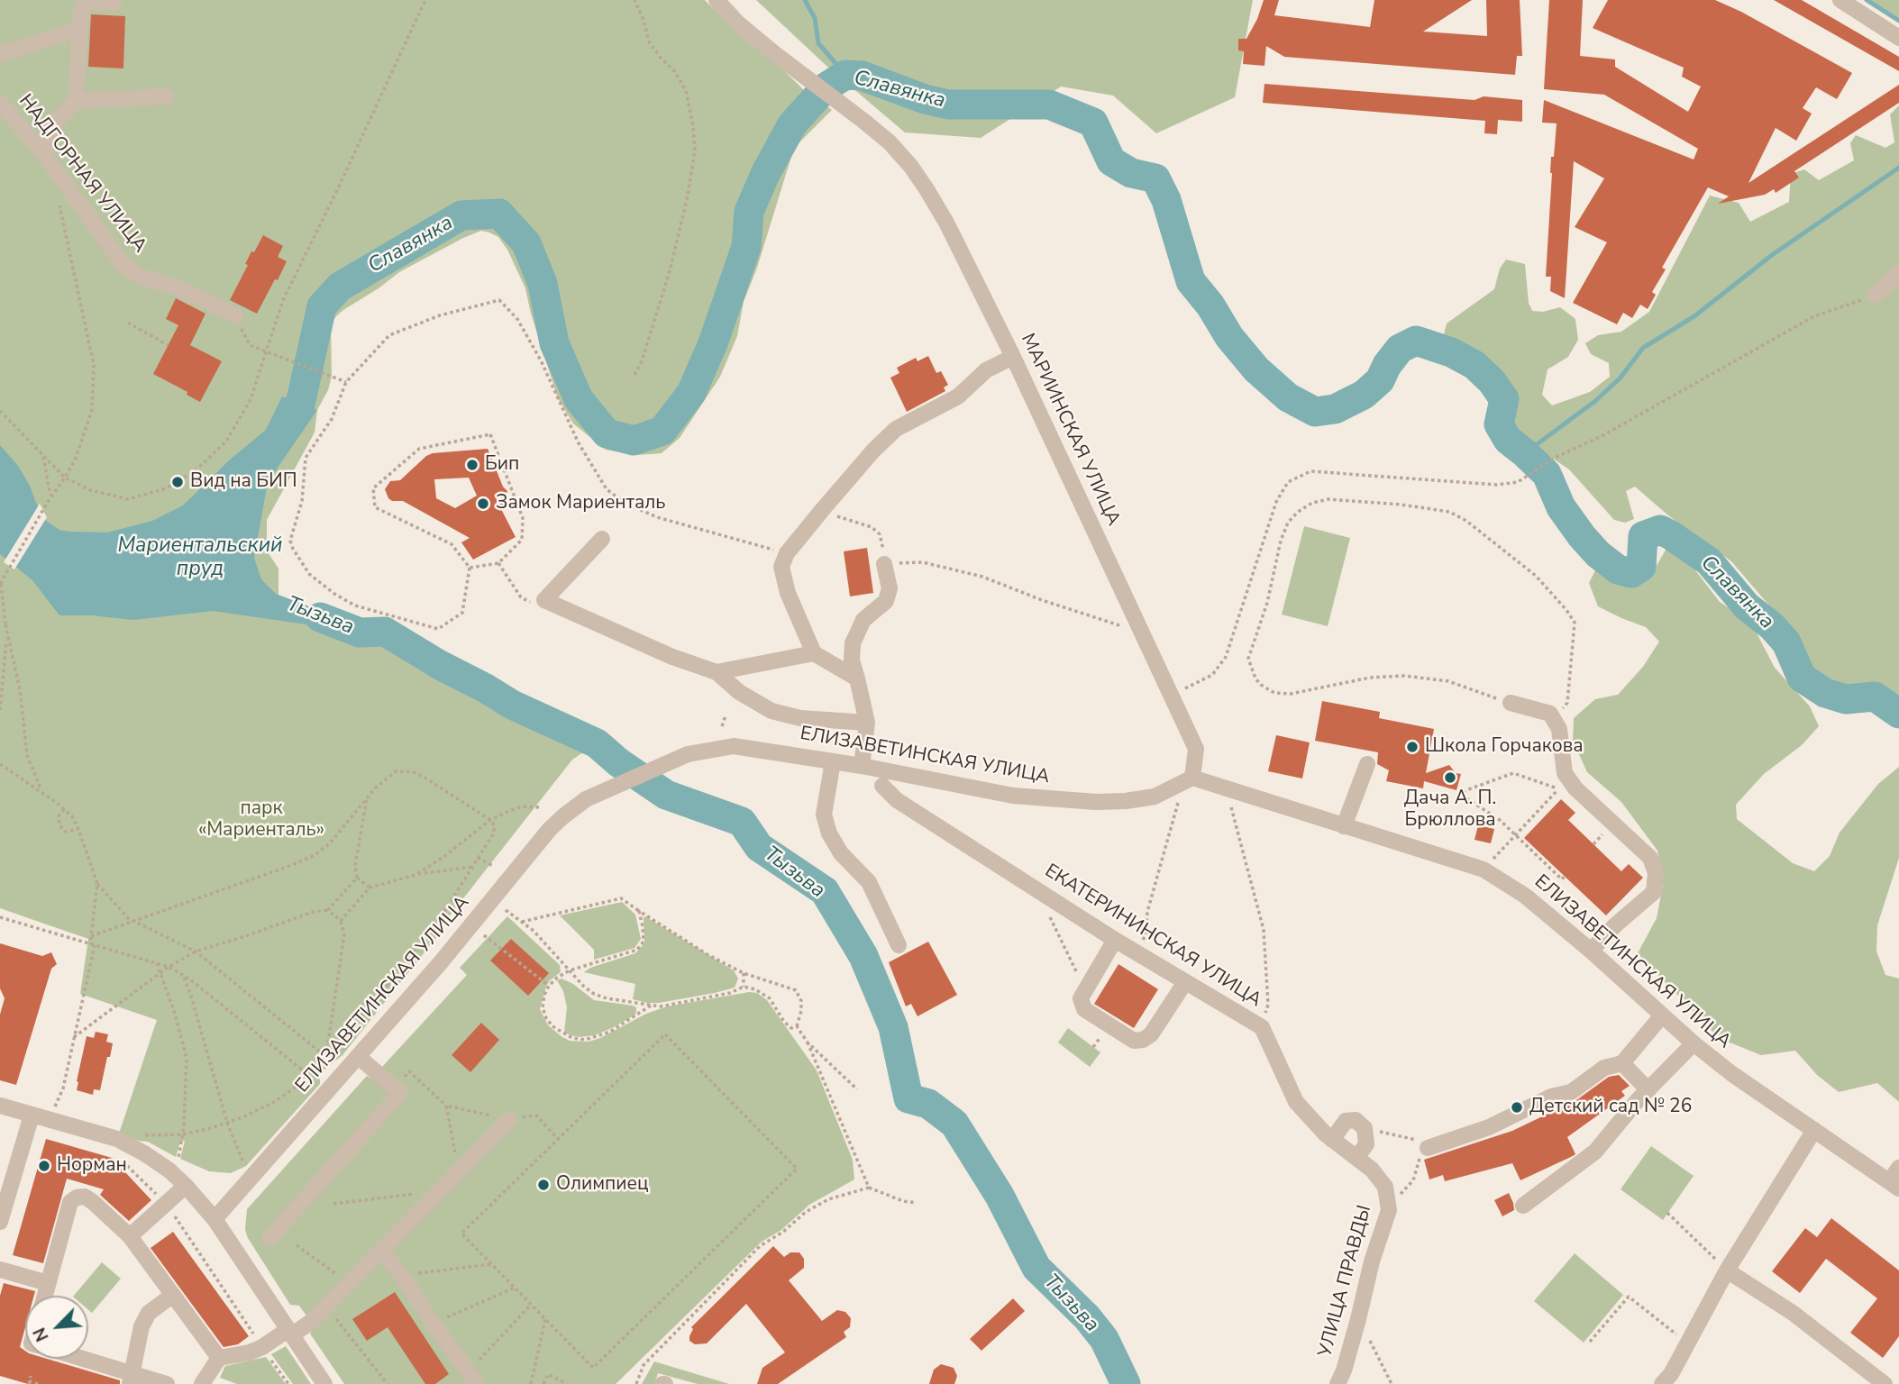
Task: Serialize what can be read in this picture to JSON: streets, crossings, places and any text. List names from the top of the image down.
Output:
{
  "streets": {
    "street": [
      "НАДГОРНАЯ УЛИЦА",
      "МАРИИНСКАЯ УЛИЦА",
      "ЕЛИЗАВЕТИНСКАЯ УЛИЦА",
      "ЕКАТЕРИНИНСКАЯ УЛИЦА",
      "УЛИЦА ПРАВДЫ"
    ]
  },
  "crossings": [
    ["МАРИИНСКАЯ УЛИЦА", "ЕЛИЗАВЕТИНСКАЯ УЛИЦА"],
    ["ЕКАТЕРИНИНСКАЯ УЛИЦА", "УЛИЦА ПРАВДЫ"]
  ],
  "water": ["Славянка", "Мариентальский пруд", "Тызьва"],
  "parks": ["парк «Мариенталь»"],
  "places": [
    "Бип",
    "Вид на БИП",
    "Замок Мариенталь",
    "Школа Горчакова",
    "Дача А. П. Брюллова",
    "Детский сад № 26",
    "Норман",
    "Олимпиец"
  ],
  "north": "bottom left"
}
